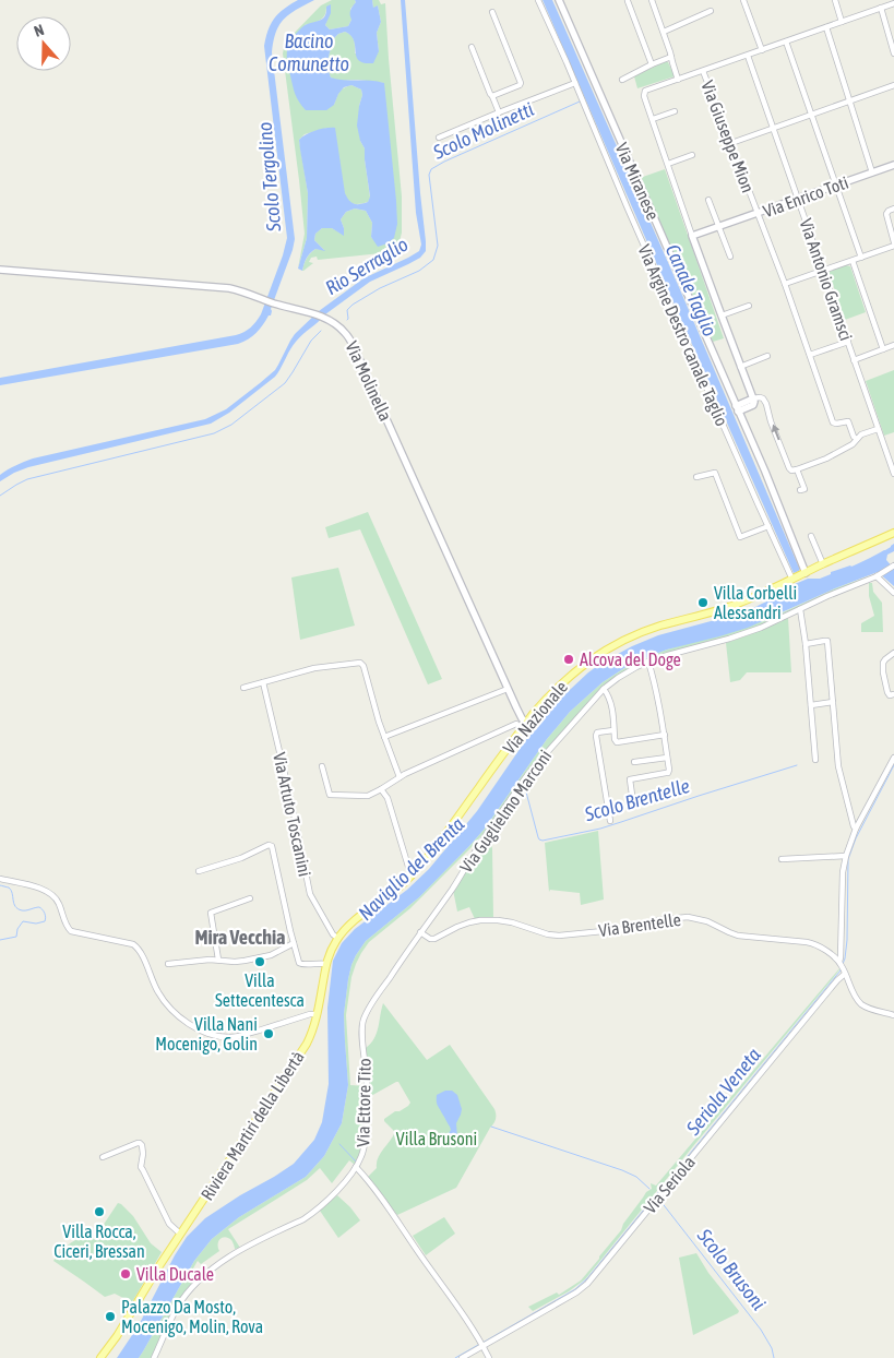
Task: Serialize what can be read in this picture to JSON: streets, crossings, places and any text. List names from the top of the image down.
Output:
{
  "streets": {
    "main road": ["Via Nazionale", "Riviera Martiri della Libertà"],
    "street": [
      "Via Giuseppe Mion",
      "Via Miranese",
      "Via Enrico Toti",
      "Via Antonio Gramsci",
      "Via Argine Destro canale Taglio",
      "Via Molinella",
      "Via Guglielmo Marconi",
      "Via Artuto Toscanini",
      "Via Brentelle",
      "Via Ettore Tito",
      "Via Seriola"
    ]
  },
  "crossings": [
    ["Via Giuseppe Mion", "Via Enrico Toti"],
    ["Via Miranese", "Via Nazionale"],
    ["Via Enrico Toti", "Via Antonio Gramsci"],
    ["Via Argine Destro canale Taglio", "Via Nazionale"],
    ["Via Molinella", "Via Nazionale"],
    ["Via Nazionale", "Via Artuto Toscanini"],
    ["Via Nazionale", "Riviera Martiri della Libertà"],
    ["Via Guglielmo Marconi", "Via Brentelle"],
    ["Via Guglielmo Marconi", "Via Ettore Tito"],
    ["Via Brentelle", "Via Ettore Tito"],
    ["Via Brentelle", "Via Seriola"]
  ],
  "districts": ["Mira Vecchia"],
  "water": [
    "Bacino Comunetto",
    "Scolo Molinetti",
    "Scolo Tergolino",
    "Rio Serraglio",
    "Canale Taglio",
    "Scolo Brentelle",
    "Naviglio del Brenta",
    "Seriola Veneta",
    "Scolo Brusoni"
  ],
  "parks": ["Villa Brusoni"],
  "places": [
    "Villa Corbelli Alessandri",
    "Alcova del Doge",
    "Villa Settecentesca",
    "Villa Nani Mocenigo, Golin",
    "Villa Rocca, Ciceri, Bressan",
    "Villa Ducale",
    "Palazzo Da Mosto, Mocenigo, Molin, Rova"
  ],
  "north": "top"
}
